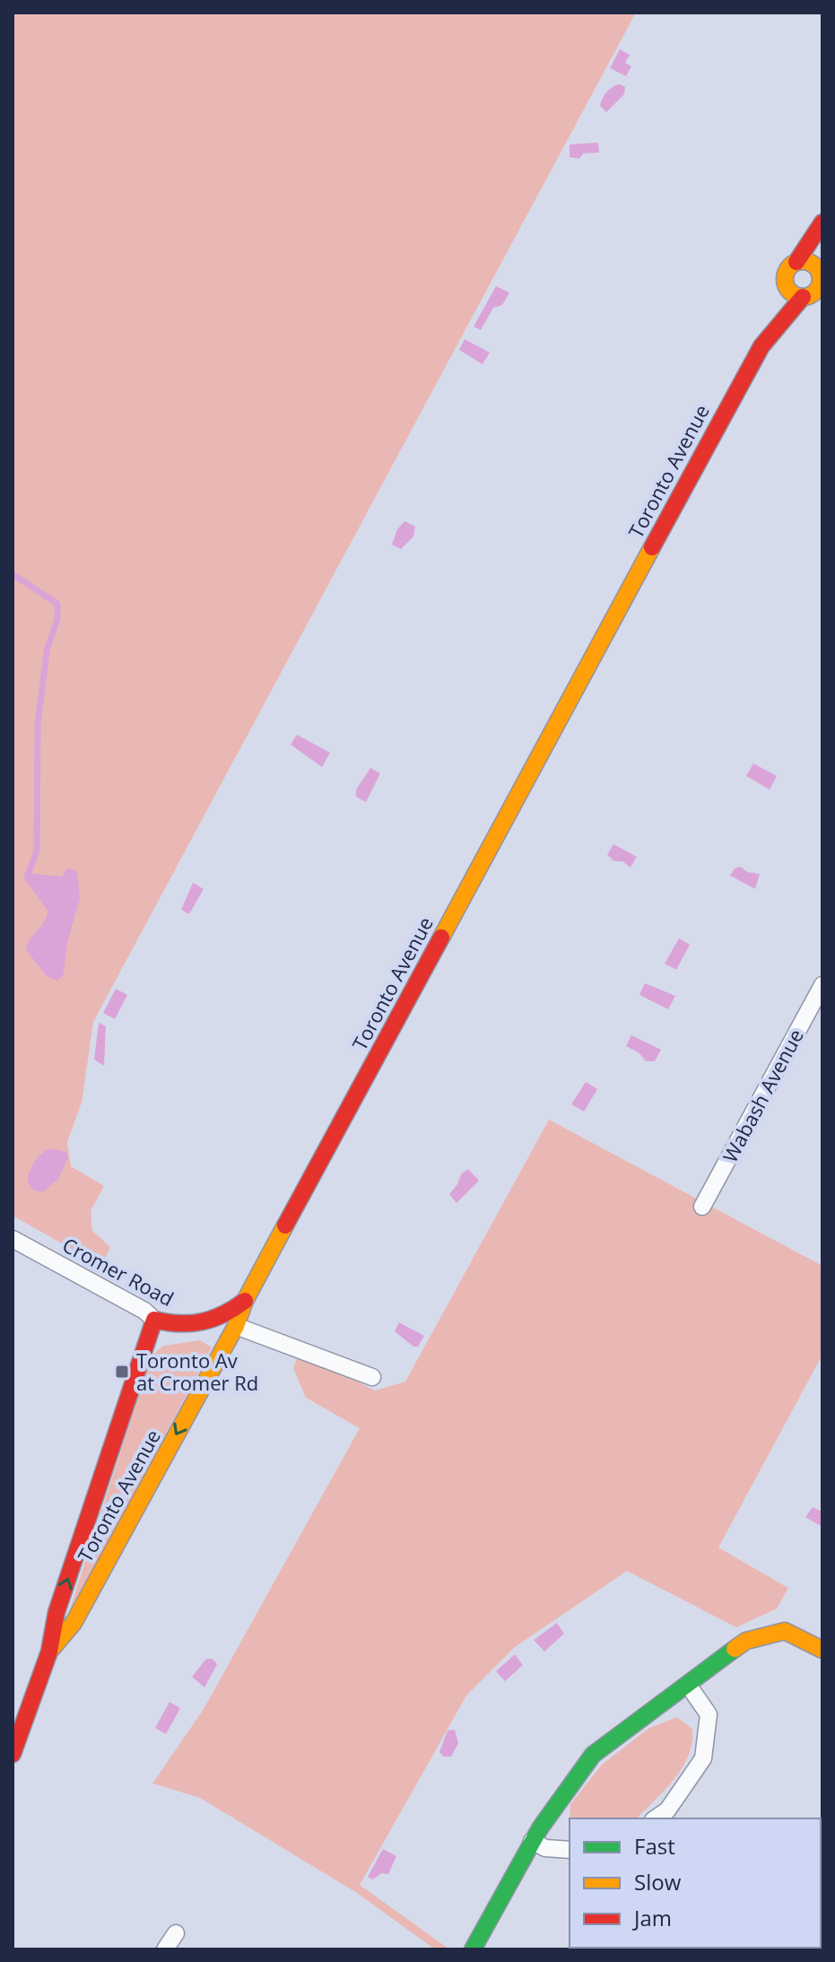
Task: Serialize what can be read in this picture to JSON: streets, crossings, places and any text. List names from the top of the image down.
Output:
{
  "streets": {
    "street": ["Toronto Avenue", "Wabash Avenue", "Cromer Road"]
  },
  "crossings": [
    ["Toronto Avenue", "Cromer Road"]
  ],
  "places": {
    "transit": ["Toronto Av at Cromer Rd"]
  },
  "legend": ["Fast", "Slow", "Jam"]
}
